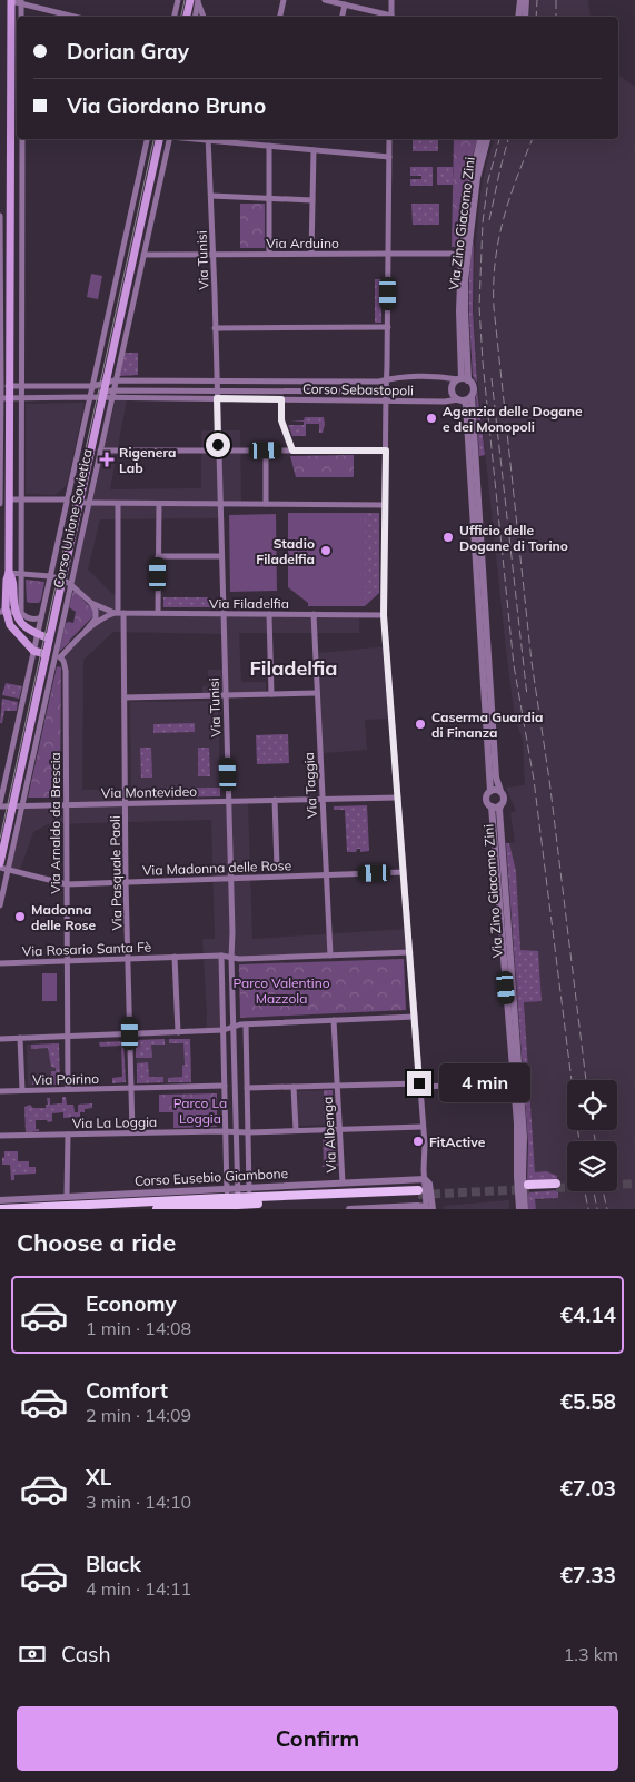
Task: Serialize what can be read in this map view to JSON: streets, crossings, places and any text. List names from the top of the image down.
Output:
{
  "streets": {
    "main road": ["Corso Unione Sovietica", "Corso Eusebio Giambone"],
    "street": [
      "Via Zino Giacomo Zini",
      "Via Arduino",
      "Via Tunisi",
      "Corso Sebastopoli",
      "Via Filadelfia",
      "Via Taggia",
      "Via Montevideo",
      "Via Arnaldo da Brescia",
      "Via Madonna delle Rose",
      "Via Pasquale Paoli",
      "Via Rosario Santa Fè",
      "Via Poirino",
      "Via La Loggia",
      "Via Albenga"
    ]
  },
  "crossings": [
    ["Via Zino Giacomo Zini", "Via Arduino"],
    ["Via Zino Giacomo Zini", "Corso Sebastopoli"],
    ["Via Arduino", "Via Tunisi"],
    ["Via Arduino", "Corso Unione Sovietica"],
    ["Via Tunisi", "Corso Sebastopoli"],
    ["Via Tunisi", "Via Filadelfia"],
    ["Via Tunisi", "Via Montevideo"],
    ["Via Tunisi", "Via Madonna delle Rose"],
    ["Via Tunisi", "Via Rosario Santa Fè"],
    ["Via Tunisi", "Via La Loggia"],
    ["Via Tunisi", "Corso Eusebio Giambone"],
    ["Corso Sebastopoli", "Corso Unione Sovietica"],
    ["Corso Unione Sovietica", "Via Montevideo"],
    ["Corso Unione Sovietica", "Via Arnaldo da Brescia"],
    ["Corso Unione Sovietica", "Via Madonna delle Rose"],
    ["Via Filadelfia", "Via Taggia"],
    ["Via Filadelfia", "Via Pasquale Paoli"],
    ["Via Taggia", "Via Montevideo"],
    ["Via Taggia", "Via Madonna delle Rose"],
    ["Via Taggia", "Via Rosario Santa Fè"],
    ["Via Montevideo", "Via Arnaldo da Brescia"],
    ["Via Montevideo", "Via Pasquale Paoli"],
    ["Via Arnaldo da Brescia", "Via Madonna delle Rose"],
    ["Via Arnaldo da Brescia", "Via Rosario Santa Fè"],
    ["Via Arnaldo da Brescia", "Via Poirino"],
    ["Via Madonna delle Rose", "Via Pasquale Paoli"],
    ["Via Pasquale Paoli", "Via Rosario Santa Fè"],
    ["Via Pasquale Paoli", "Via Poirino"],
    ["Via Pasquale Paoli", "Via La Loggia"],
    ["Via La Loggia", "Via Albenga"],
    ["Via Albenga", "Corso Eusebio Giambone"]
  ],
  "districts": ["Filadelfia"],
  "parks": ["Parco Valentino Mazzola", "Parco La Loggia"],
  "places": {
    "other": [
      "Agenzia delle Dogane e dei Monopoli",
      "Ufficio delle Dogane di Torino",
      "Stadio Filadelfia",
      "Caserma Guardia di Finanza",
      "Madonna delle Rose",
      "FitActive"
    ],
    "health": ["Rigenera Lab"]
  },
  "page": {
    "banner": ["Dorian Gray", "Via Giordano Bruno"],
    "bubble": "4 min",
    "heading": "Choose a ride",
    "list": [
      {
        "name": "Economy",
        "note": "1 min · 14:08",
        "value": "€4.14"
      },
      {
        "name": "Comfort",
        "note": "2 min · 14:09",
        "value": "€5.58"
      },
      {
        "name": "XL",
        "note": "3 min · 14:10",
        "value": "€7.03"
      },
      {
        "name": "Black",
        "note": "4 min · 14:11",
        "value": "€7.33"
      }
    ],
    "pay": ["Cash", "1.3 km"],
    "buttons": "Confirm"
  }
}
